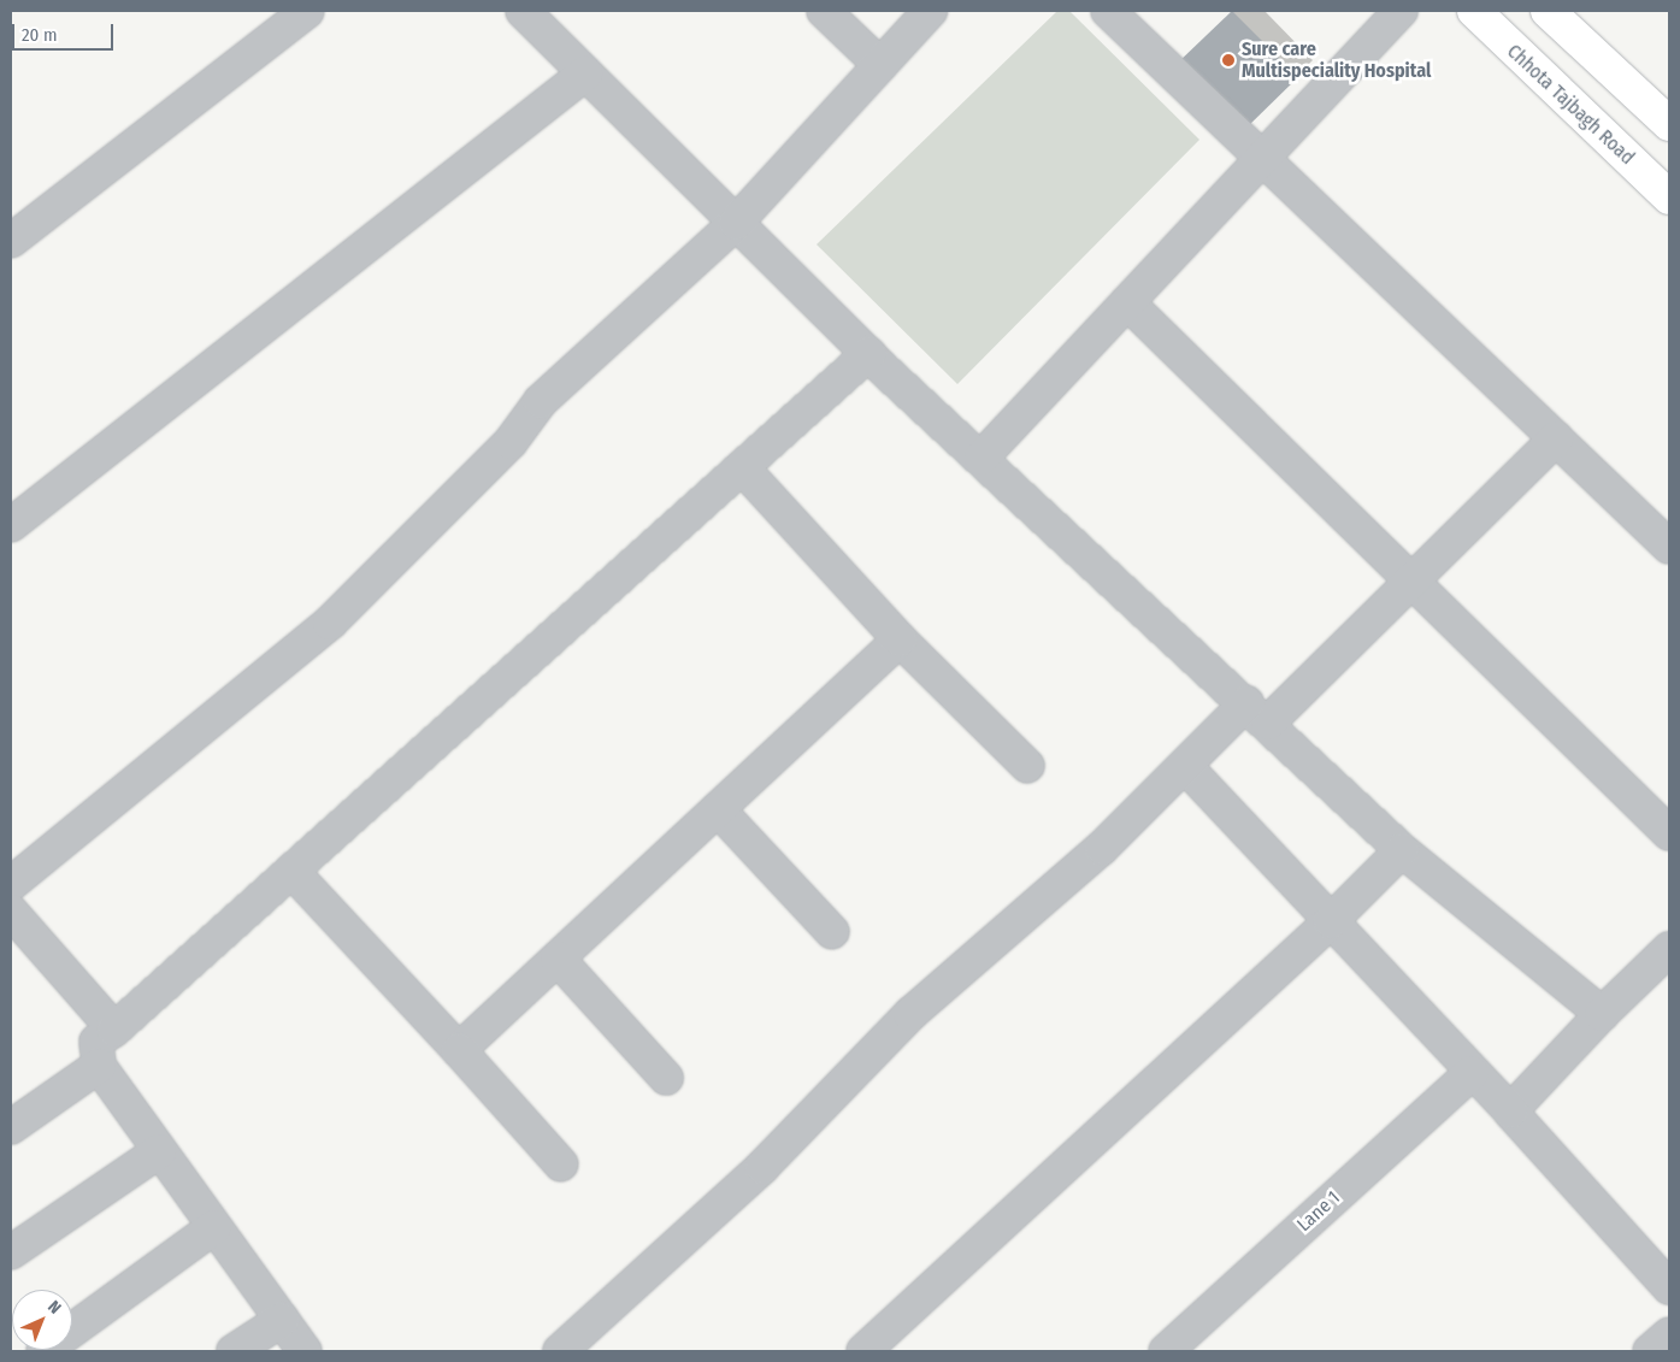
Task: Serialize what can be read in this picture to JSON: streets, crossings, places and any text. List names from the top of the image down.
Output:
{
  "streets": {
    "main road": ["Chhota Tajbagh Road"],
    "street": ["Lane 1"]
  },
  "places": ["Sure care Multispeciality Hospital"],
  "scale_bar": "20 m",
  "north": "top right"
}
